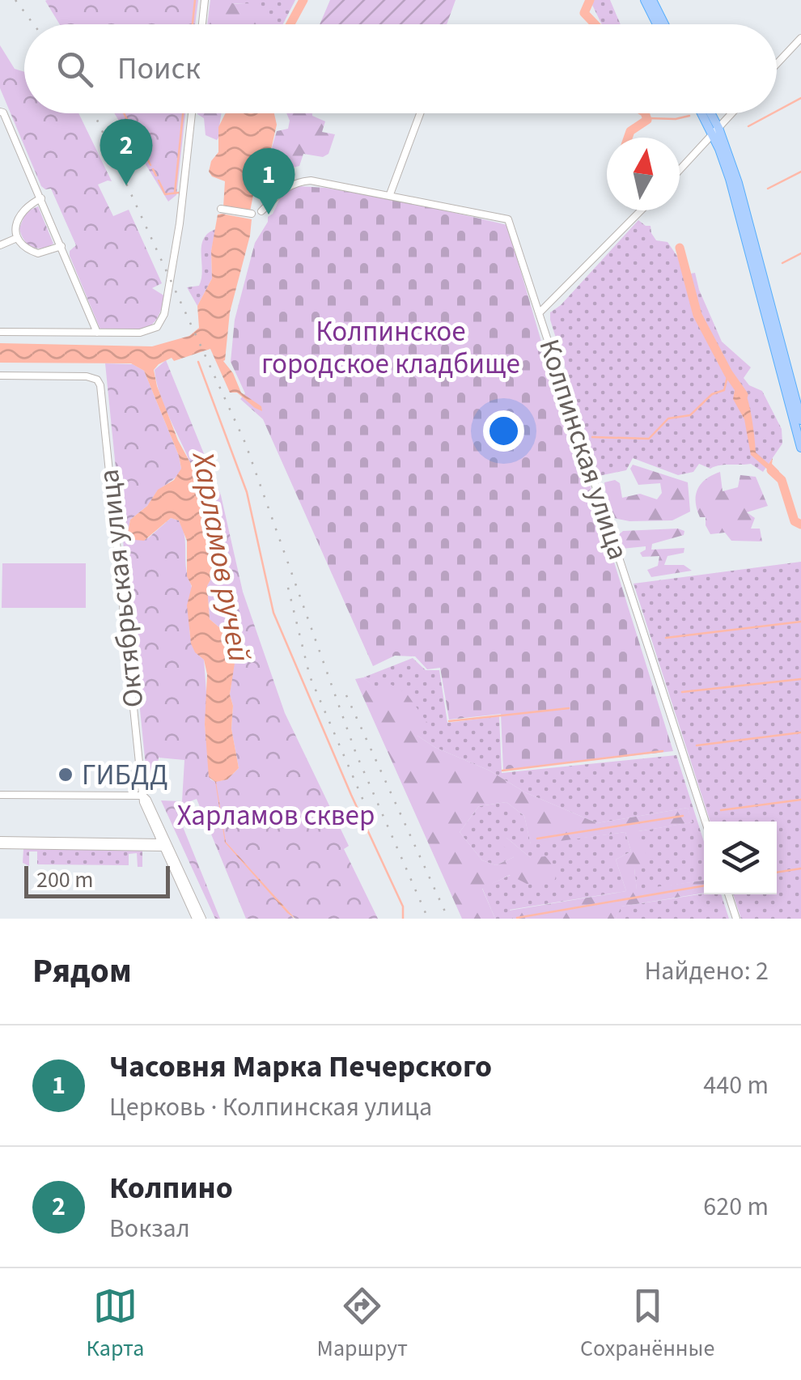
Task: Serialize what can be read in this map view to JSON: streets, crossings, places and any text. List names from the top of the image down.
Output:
{
  "streets": {
    "street": ["Колпинская улица", "Октябрьская улица"]
  },
  "water": ["Харламов ручей"],
  "parks": ["Колпинское городское кладбище", "Харламов сквер"],
  "places": ["ГИБДД"],
  "scale_bar": "200 m",
  "north": "top",
  "page": {
    "search": "Поиск",
    "pins": ["2", "1"],
    "scale": "200 m",
    "heading": ["Рядом", "Найдено: 2"],
    "list": [
      {
        "mark": "1",
        "name": "Часовня Марка Печерского",
        "note": "Церковь · Колпинская улица",
        "value": "440 m"
      },
      {
        "mark": "2",
        "name": "Колпино",
        "note": "Вокзал",
        "value": "620 m"
      }
    ],
    "nav": ["Карта", "Маршрут", "Сохранённые"]
  }
}
